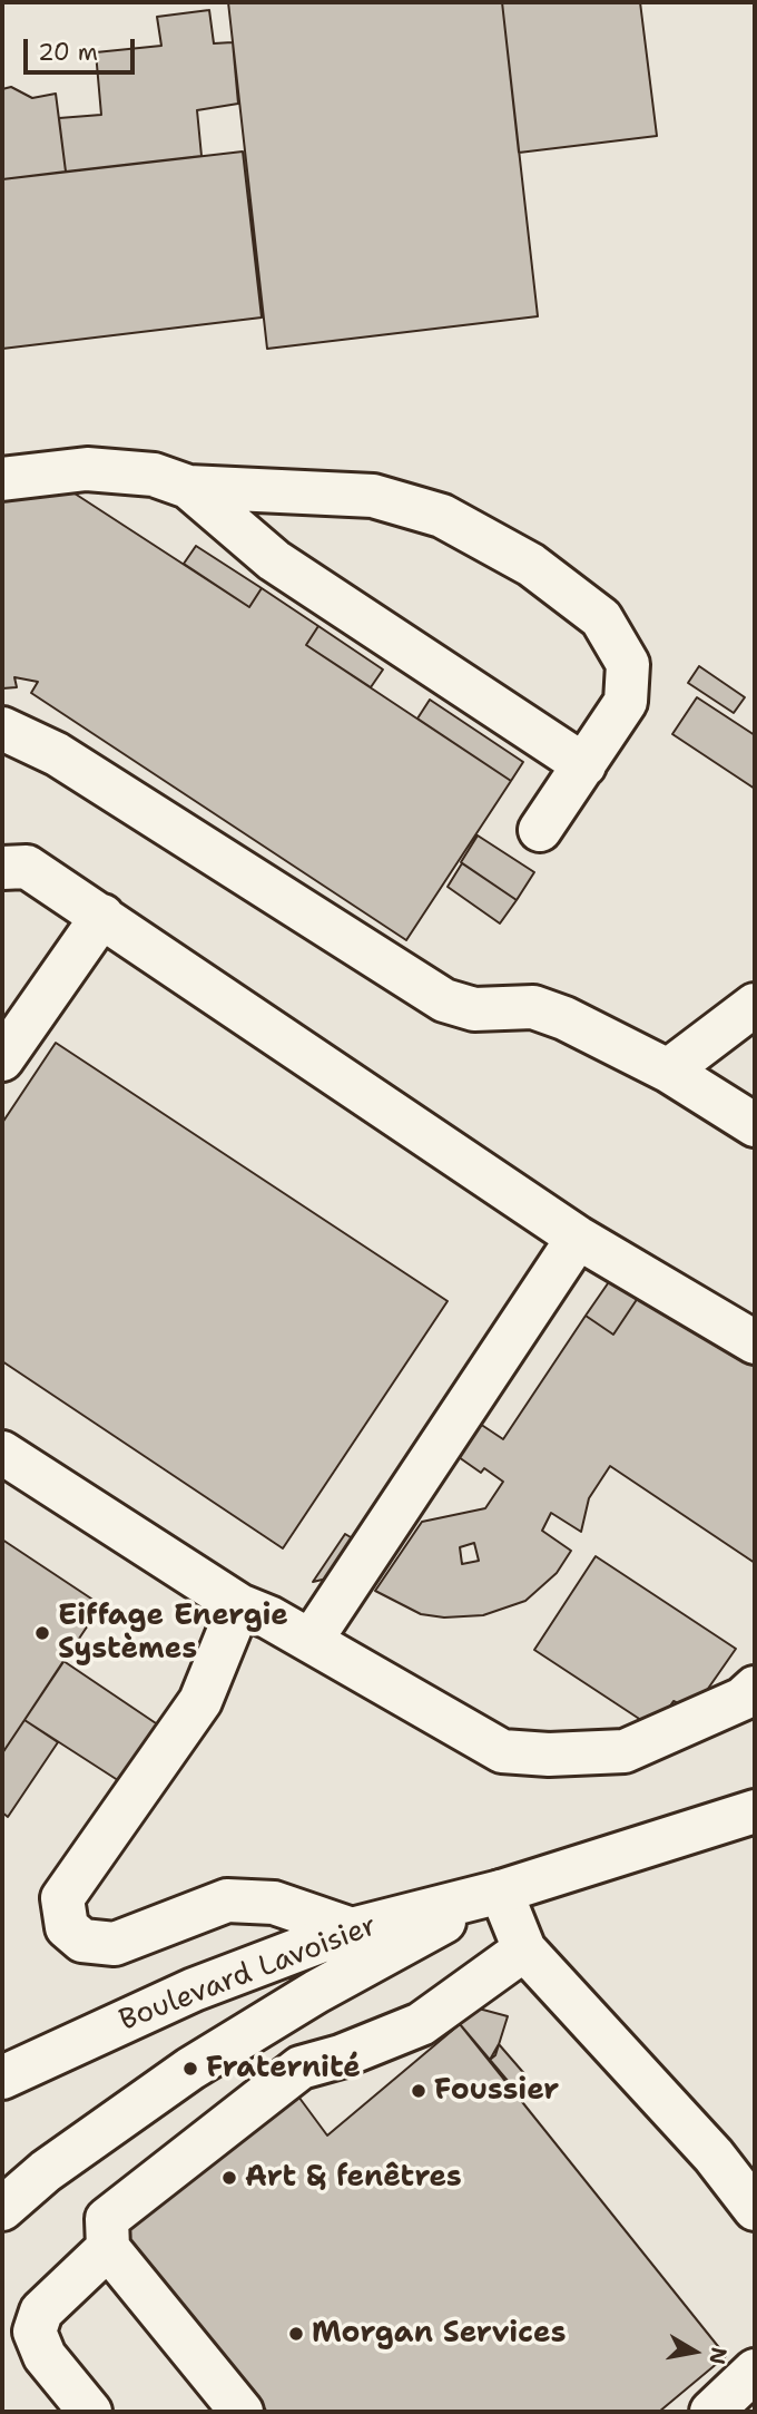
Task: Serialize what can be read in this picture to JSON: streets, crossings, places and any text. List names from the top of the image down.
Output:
{
  "streets": {
    "main road": ["Boulevard Lavoisier"]
  },
  "places": [
    "Eiffage Energie Systèmes",
    "Fraternité",
    "Foussier",
    "Art & fenêtres",
    "Morgan Services"
  ],
  "scale_bar": "20 m",
  "north": "right"
}
